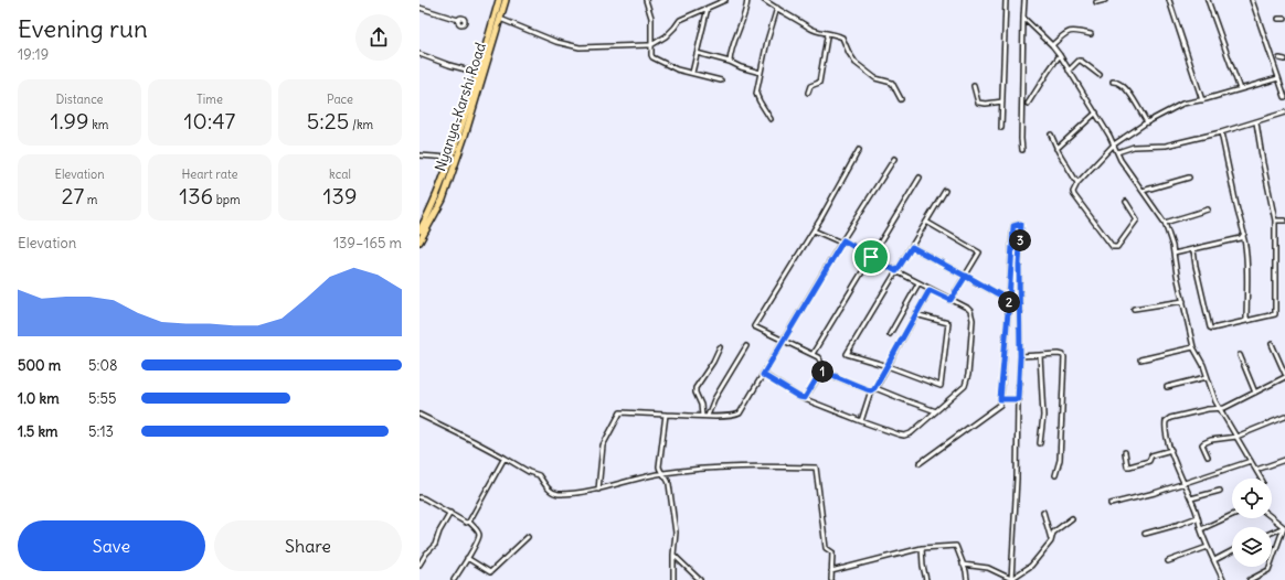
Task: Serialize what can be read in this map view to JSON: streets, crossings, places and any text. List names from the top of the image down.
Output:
{
  "streets": {
    "main road": ["Nyanya-Karshi Road"]
  },
  "page": {
    "heading": ["Evening run", "19:19"],
    "stats": [
      ["Distance", "1.99 km"],
      ["Time", "10:47"],
      ["Pace", "5:25 /km"],
      ["Elevation", "27 m"],
      ["Heart rate", "136 bpm"],
      ["kcal", "139"]
    ],
    "chart": ["Elevation", "139–165 m"],
    "pins": ["3", "2", "1"],
    "list": [
      {
        "name": "500 m",
        "note": "5:08"
      },
      {
        "name": "1.0 km",
        "note": "5:55"
      },
      {
        "name": "1.5 km",
        "note": "5:13"
      }
    ],
    "buttons": ["Save", "Share"]
  }
}
